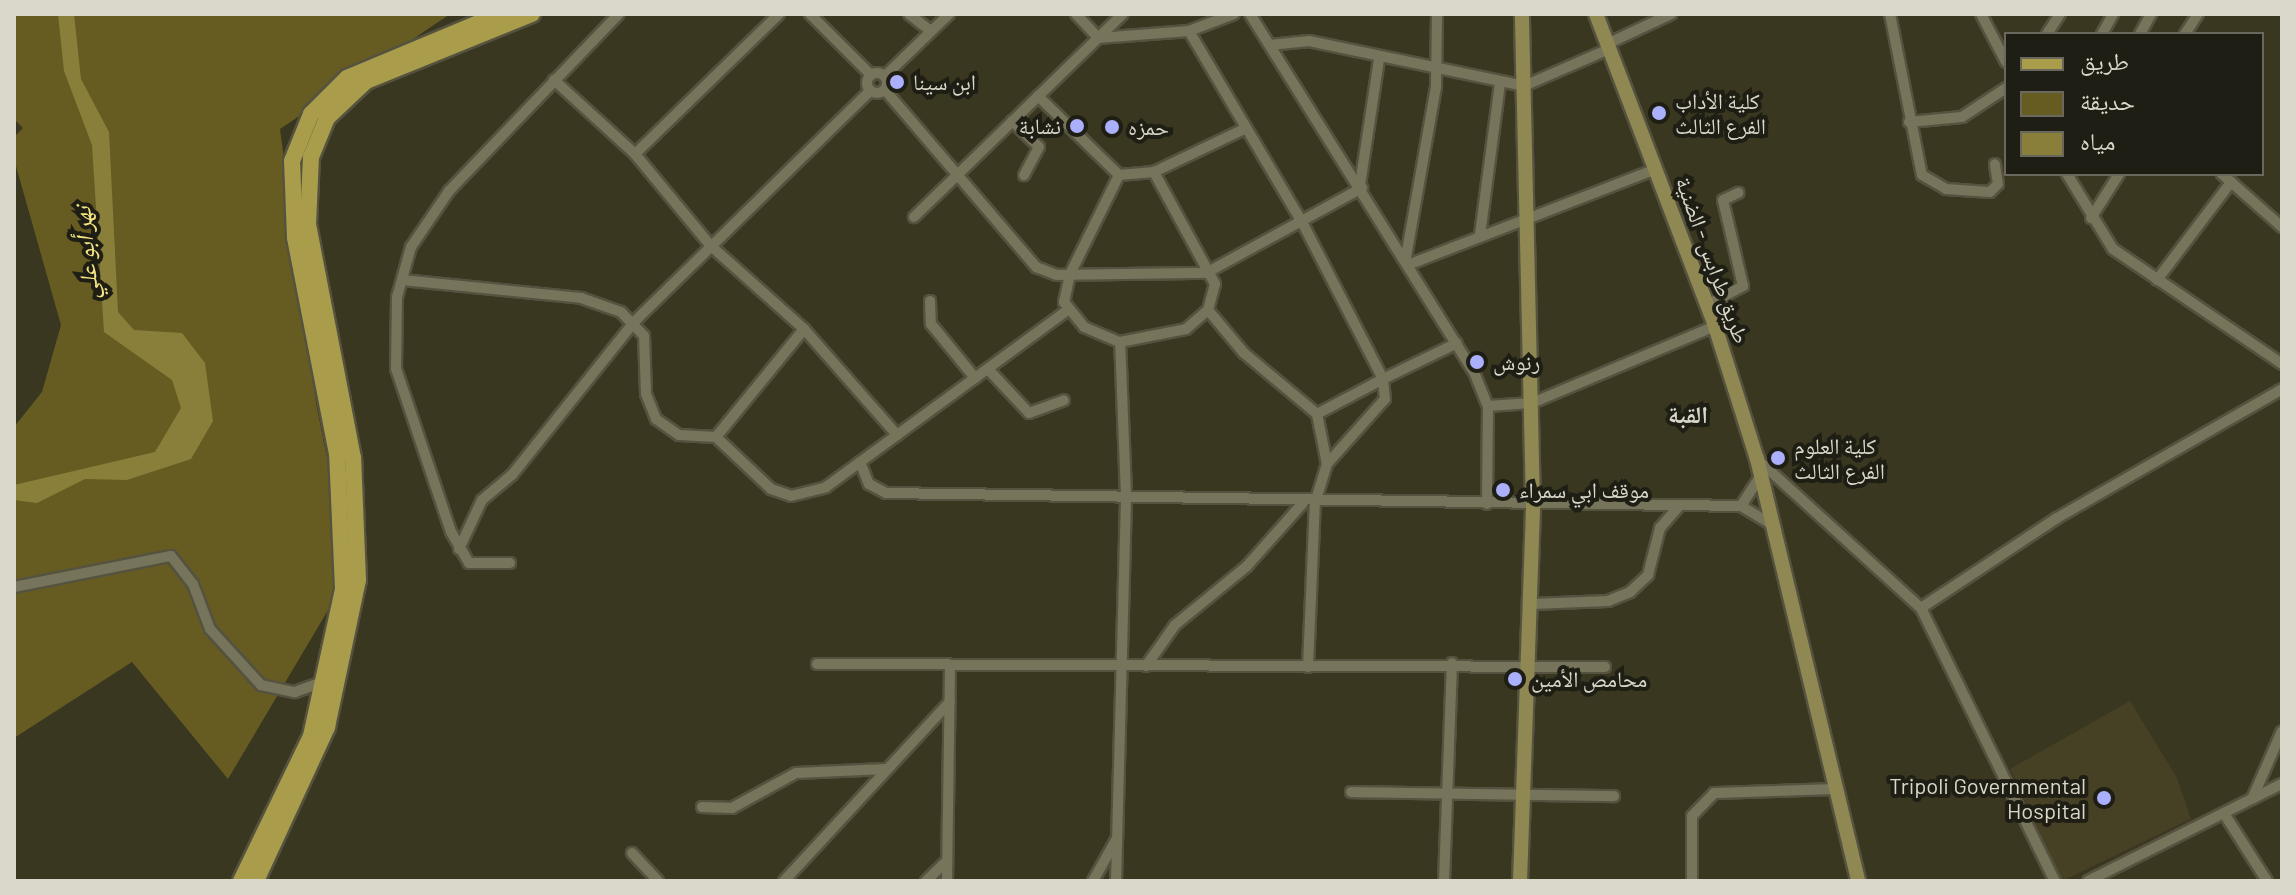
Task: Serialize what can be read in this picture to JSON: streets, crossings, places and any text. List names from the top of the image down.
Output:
{
  "streets": {
    "main road": ["طريق طرابس - الضنية"]
  },
  "districts": ["القبة"],
  "water": ["نهر أبو علي"],
  "places": [
    "ابن سينا",
    "كلية الأداب الفرع الثالث",
    "نشابة",
    "حمزه",
    "رنوش",
    "كلية العلوم الفرع الثالث",
    "موقف ابي سمراء",
    "محامص الأمين",
    "Tripoli Governmental Hospital"
  ],
  "legend": ["طريق", "حديقة", "مياه"]
}
